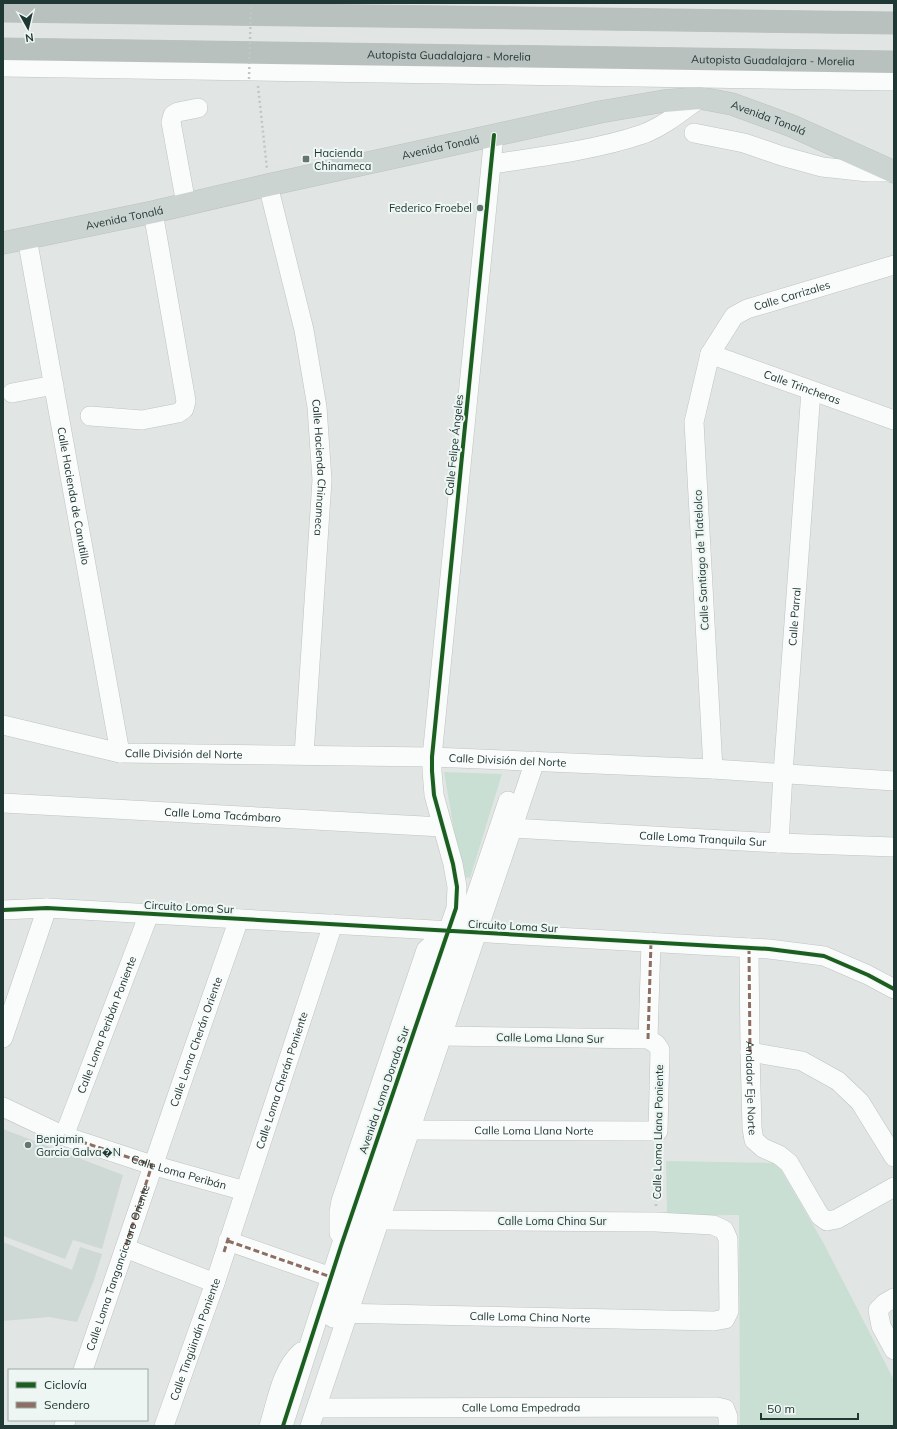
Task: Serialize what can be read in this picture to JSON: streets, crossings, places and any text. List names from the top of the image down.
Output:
{
  "streets": {
    "highway": ["Autopista Guadalajara - Morelia"],
    "main road": ["Avenida Tonalá"],
    "street": [
      "Calle Carrizales",
      "Calle Trincheras",
      "Calle Felipe Ángeles",
      "Calle Hacienda Chinameca",
      "Calle Hacienda de Canutillo",
      "Calle Santiago de Tlatelolco",
      "Calle Parral",
      "Calle División del Norte",
      "Calle Loma Tacámbaro",
      "Calle Loma Tranquila Sur",
      "Circuito Loma Sur",
      "Calle Loma Peribán Poniente",
      "Calle Loma Llana Sur",
      "Calle Loma Cherán Oriente",
      "Calle Loma Cherán Poniente",
      "Andador Eje Norte",
      "Avenida Loma Dorada Sur",
      "Calle Loma Llana Norte",
      "Calle Loma Llana Poniente",
      "Calle Loma Peribán",
      "Calle Loma China Sur",
      "Calle Loma Tangancicuaro Oriente",
      "Calle Loma China Norte",
      "Calle Tingüindín Poniente",
      "Calle Loma Empedrada"
    ]
  },
  "crossings": [
    ["Avenida Tonalá", "Calle Felipe Ángeles"],
    ["Avenida Tonalá", "Calle Hacienda Chinameca"],
    ["Avenida Tonalá", "Calle Hacienda de Canutillo"],
    ["Calle Carrizales", "Calle Trincheras"],
    ["Calle Carrizales", "Calle Santiago de Tlatelolco"],
    ["Calle Trincheras", "Calle Santiago de Tlatelolco"],
    ["Calle Trincheras", "Calle Parral"],
    ["Calle Felipe Ángeles", "Calle División del Norte"],
    ["Calle Felipe Ángeles", "Avenida Loma Dorada Sur"],
    ["Calle Hacienda Chinameca", "Calle División del Norte"],
    ["Calle Hacienda de Canutillo", "Calle División del Norte"],
    ["Calle Santiago de Tlatelolco", "Calle División del Norte"],
    ["Calle Parral", "Calle División del Norte"],
    ["Calle Parral", "Calle Loma Tranquila Sur"],
    ["Calle División del Norte", "Avenida Loma Dorada Sur"],
    ["Calle Loma Tacámbaro", "Avenida Loma Dorada Sur"],
    ["Calle Loma Tranquila Sur", "Avenida Loma Dorada Sur"],
    ["Circuito Loma Sur", "Calle Loma Peribán Poniente"],
    ["Circuito Loma Sur", "Calle Loma Cherán Oriente"],
    ["Circuito Loma Sur", "Calle Loma Cherán Poniente"],
    ["Circuito Loma Sur", "Andador Eje Norte"],
    ["Circuito Loma Sur", "Avenida Loma Dorada Sur"],
    ["Circuito Loma Sur", "Calle Loma Llana Poniente"],
    ["Calle Loma Peribán Poniente", "Calle Loma Peribán"],
    ["Calle Loma Llana Sur", "Avenida Loma Dorada Sur"],
    ["Calle Loma Llana Sur", "Calle Loma Llana Poniente"],
    ["Calle Loma Cherán Oriente", "Calle Loma Peribán"],
    ["Calle Loma Cherán Oriente", "Calle Loma Tangancicuaro Oriente"],
    ["Calle Loma Cherán Poniente", "Calle Loma Peribán"],
    ["Calle Loma Cherán Poniente", "Calle Tingüindín Poniente"],
    ["Avenida Loma Dorada Sur", "Calle Loma Llana Norte"],
    ["Avenida Loma Dorada Sur", "Calle Loma China Sur"],
    ["Avenida Loma Dorada Sur", "Calle Loma China Norte"],
    ["Avenida Loma Dorada Sur", "Calle Loma Empedrada"],
    ["Calle Loma Llana Norte", "Calle Loma Llana Poniente"],
    ["Calle Loma Llana Poniente", "Calle Loma China Sur"],
    ["Calle Loma Peribán", "Calle Loma Tangancicuaro Oriente"],
    ["Calle Loma China Sur", "Calle Loma China Norte"]
  ],
  "places": {
    "transit": ["Hacienda Chinameca"],
    "other": ["Federico Froebel", "Benjamin Garcia Galva�N"]
  },
  "legend": ["Ciclovía", "Sendero"],
  "scale_bar": "50 m",
  "north": "bottom"
}
